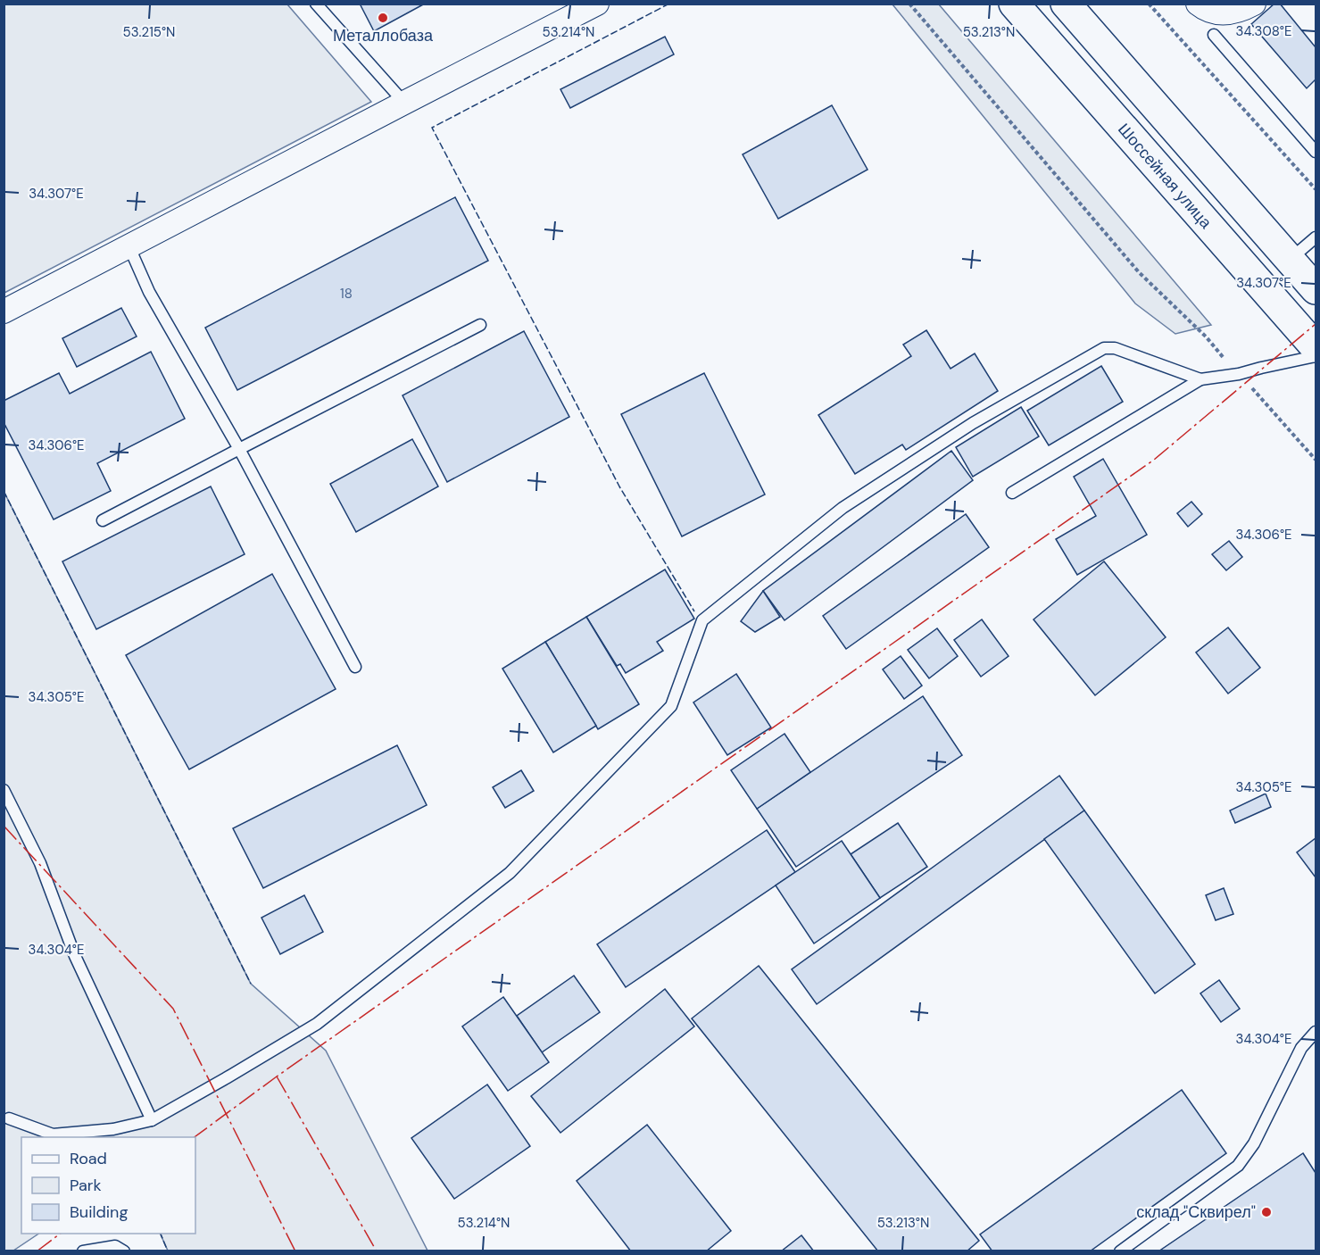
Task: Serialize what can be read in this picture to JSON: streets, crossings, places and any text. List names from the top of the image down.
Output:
{
  "streets": {
    "main road": ["Шоссейная улица"]
  },
  "places": ["Металлобаза", "склад \"Сквирел\""],
  "house_numbers": ["18"],
  "legend": ["Road", "Park", "Building"],
  "coordinates": [
    "34.308°E",
    "53.215°N",
    "53.214°N",
    "53.213°N",
    "34.307°E",
    "34.306°E",
    "34.305°E",
    "34.304°E"
  ]
}
